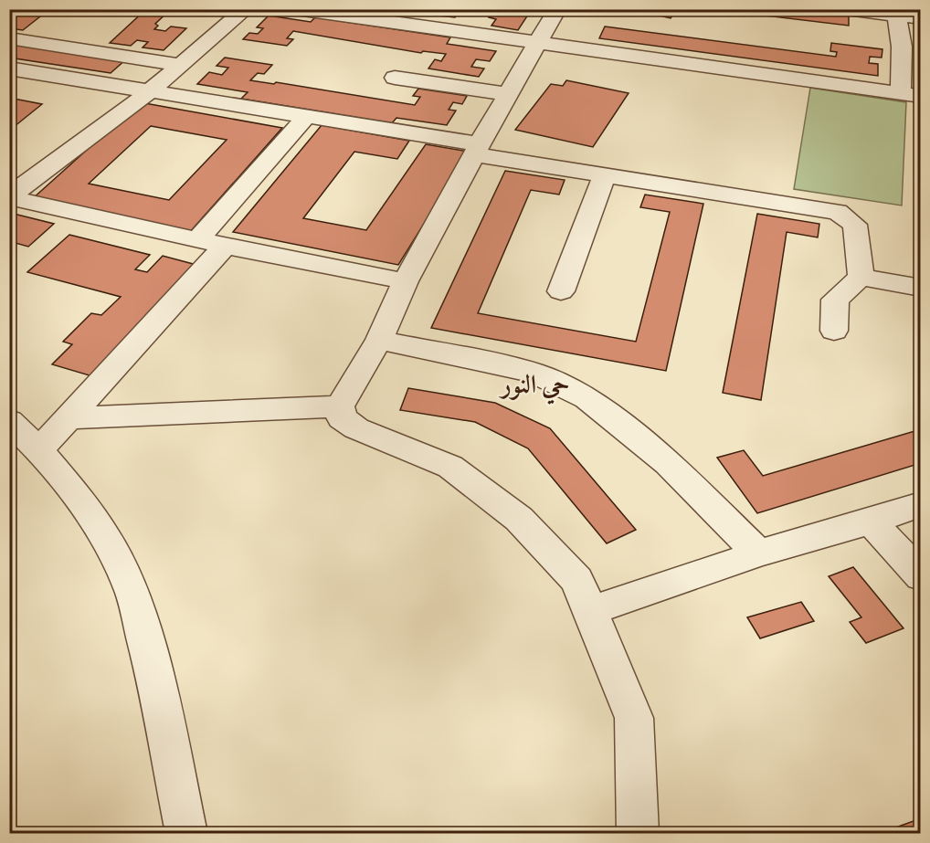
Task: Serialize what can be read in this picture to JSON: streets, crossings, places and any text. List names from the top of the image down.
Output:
{
  "districts": ["حي النور"]
}
